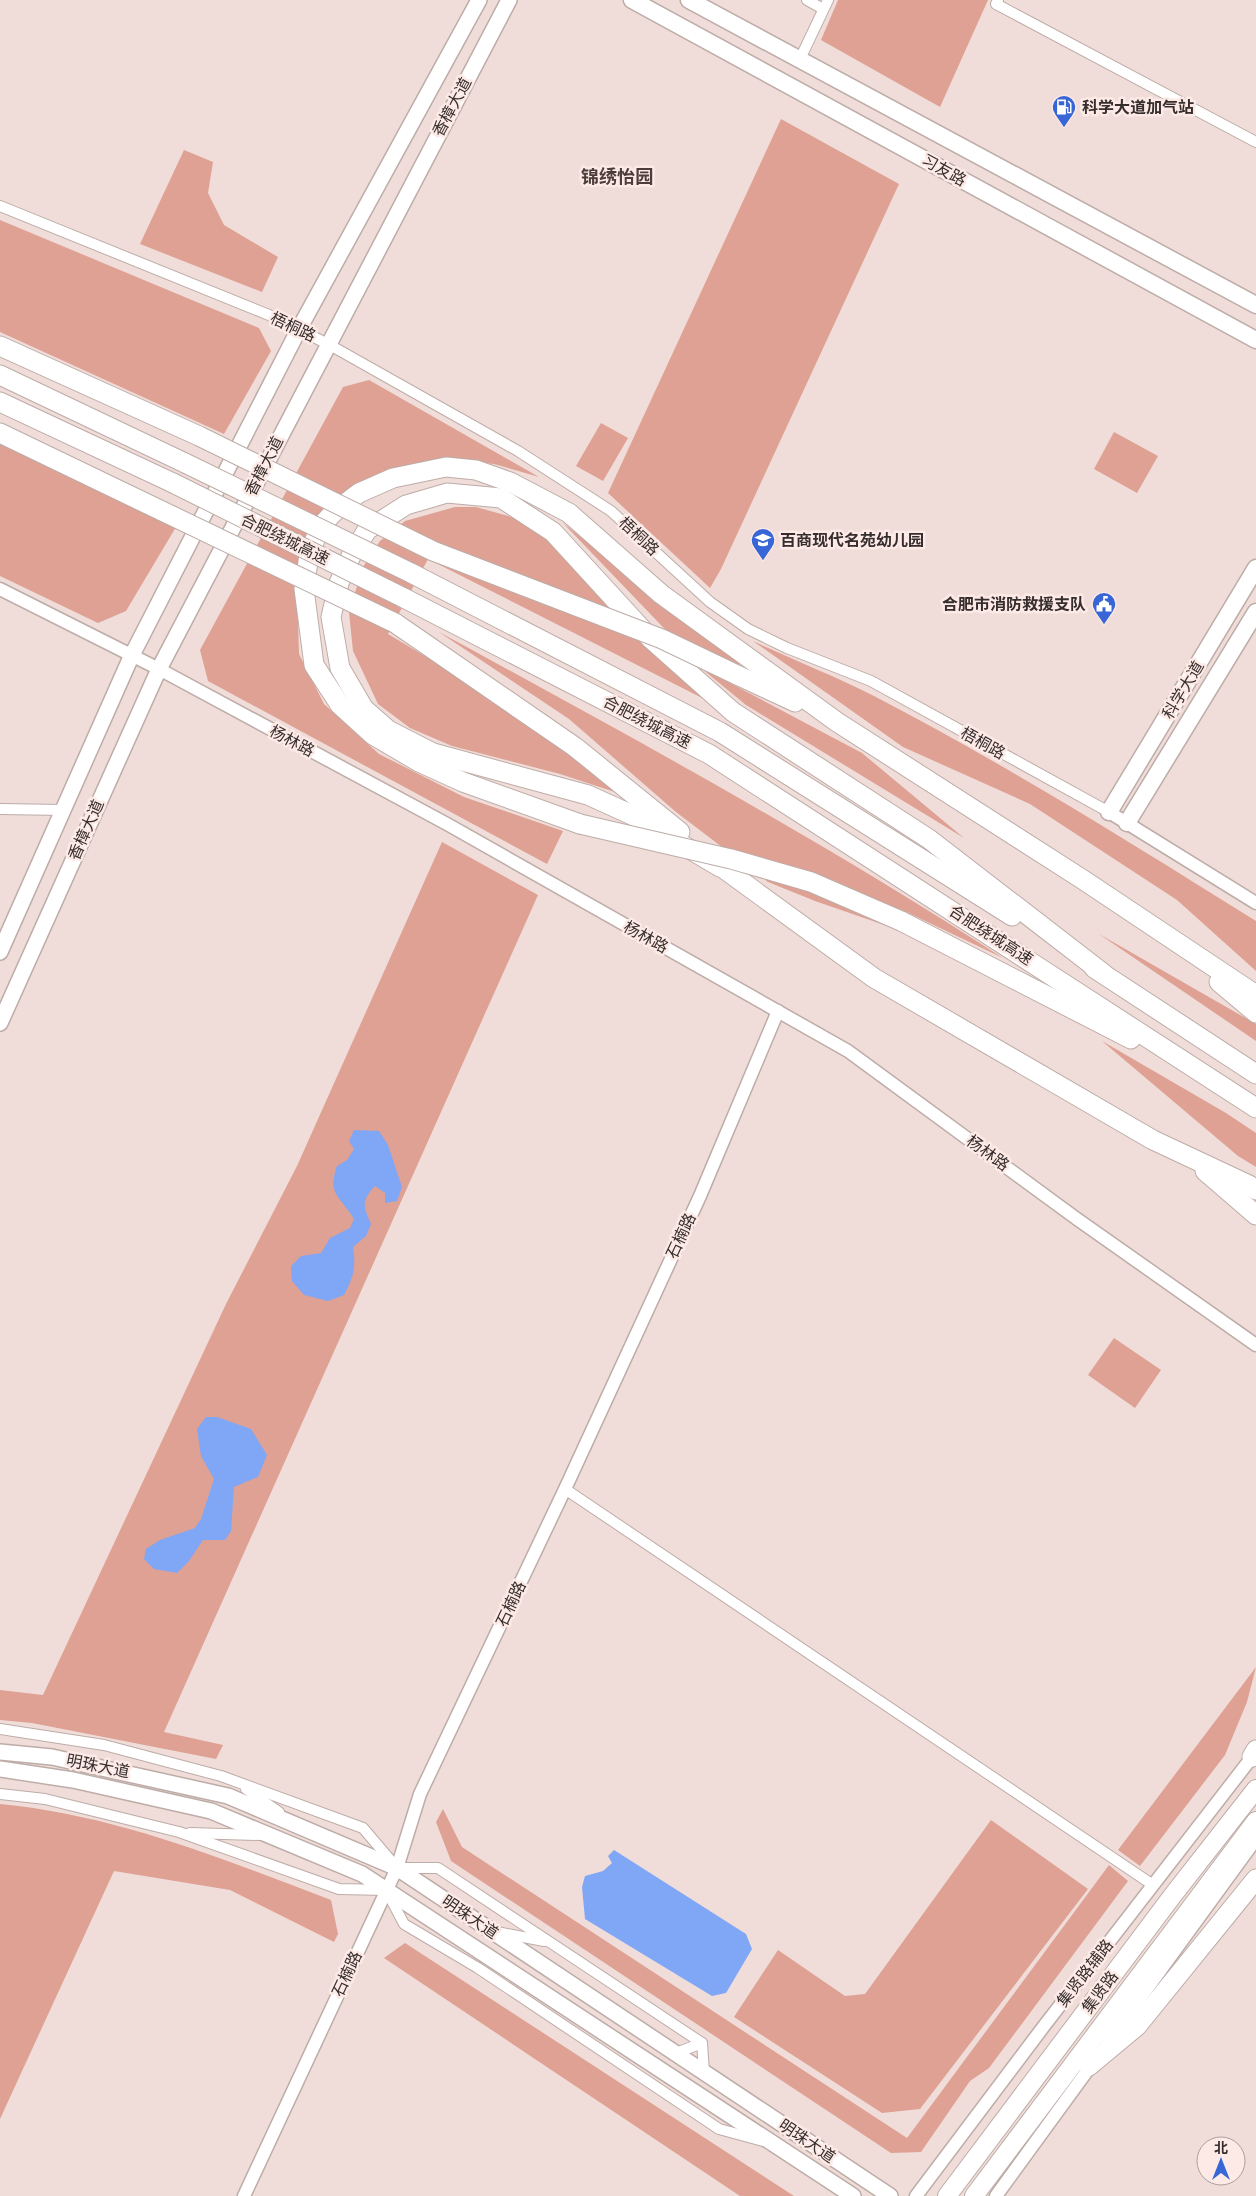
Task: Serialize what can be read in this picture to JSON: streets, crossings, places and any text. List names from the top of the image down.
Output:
{
  "streets": {
    "highway": ["合肥绕城高速", "集贤路"],
    "main road": [
      "香樟大道",
      "习友路",
      "科学大道",
      "明珠大道"
    ],
    "street": [
      "梧桐路",
      "杨林路",
      "石楠路",
      "集贤路辅路"
    ]
  },
  "crossings": [
    ["香樟大道", "梧桐路"],
    ["香樟大道", "杨林路"],
    ["梧桐路", "科学大道"],
    ["杨林路", "石楠路"],
    ["石楠路", "明珠大道"]
  ],
  "districts": ["锦绣怡园"],
  "places": {
    "fuel station": ["科学大道加气站"],
    "school or university": ["百商现代名苑幼儿园"],
    "public building": ["合肥市消防救援支队"]
  },
  "north": "top"
}
